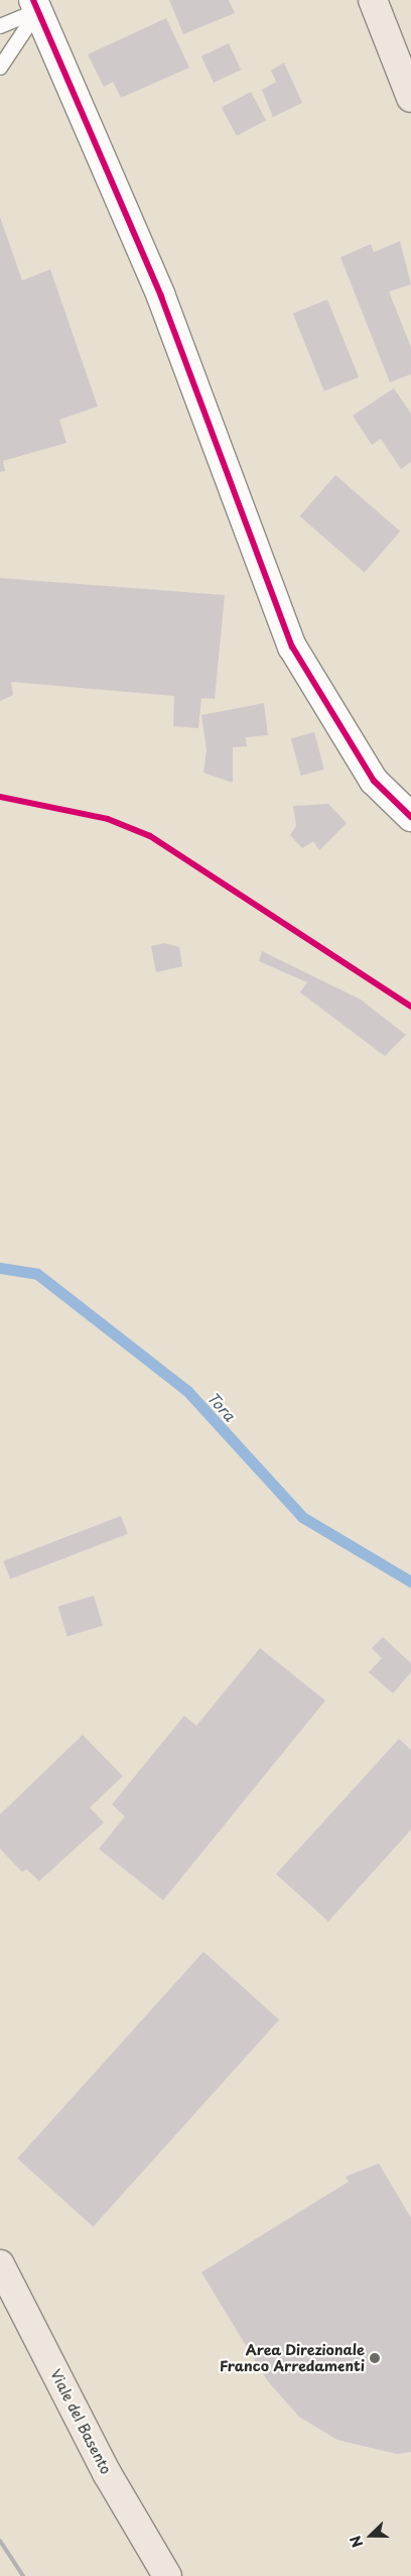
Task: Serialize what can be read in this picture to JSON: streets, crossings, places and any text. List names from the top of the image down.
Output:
{
  "streets": {
    "main road": ["Viale del Basento"]
  },
  "water": ["Tora"],
  "places": ["Area Direzionale Franco Arredamenti"],
  "north": "left"
}
